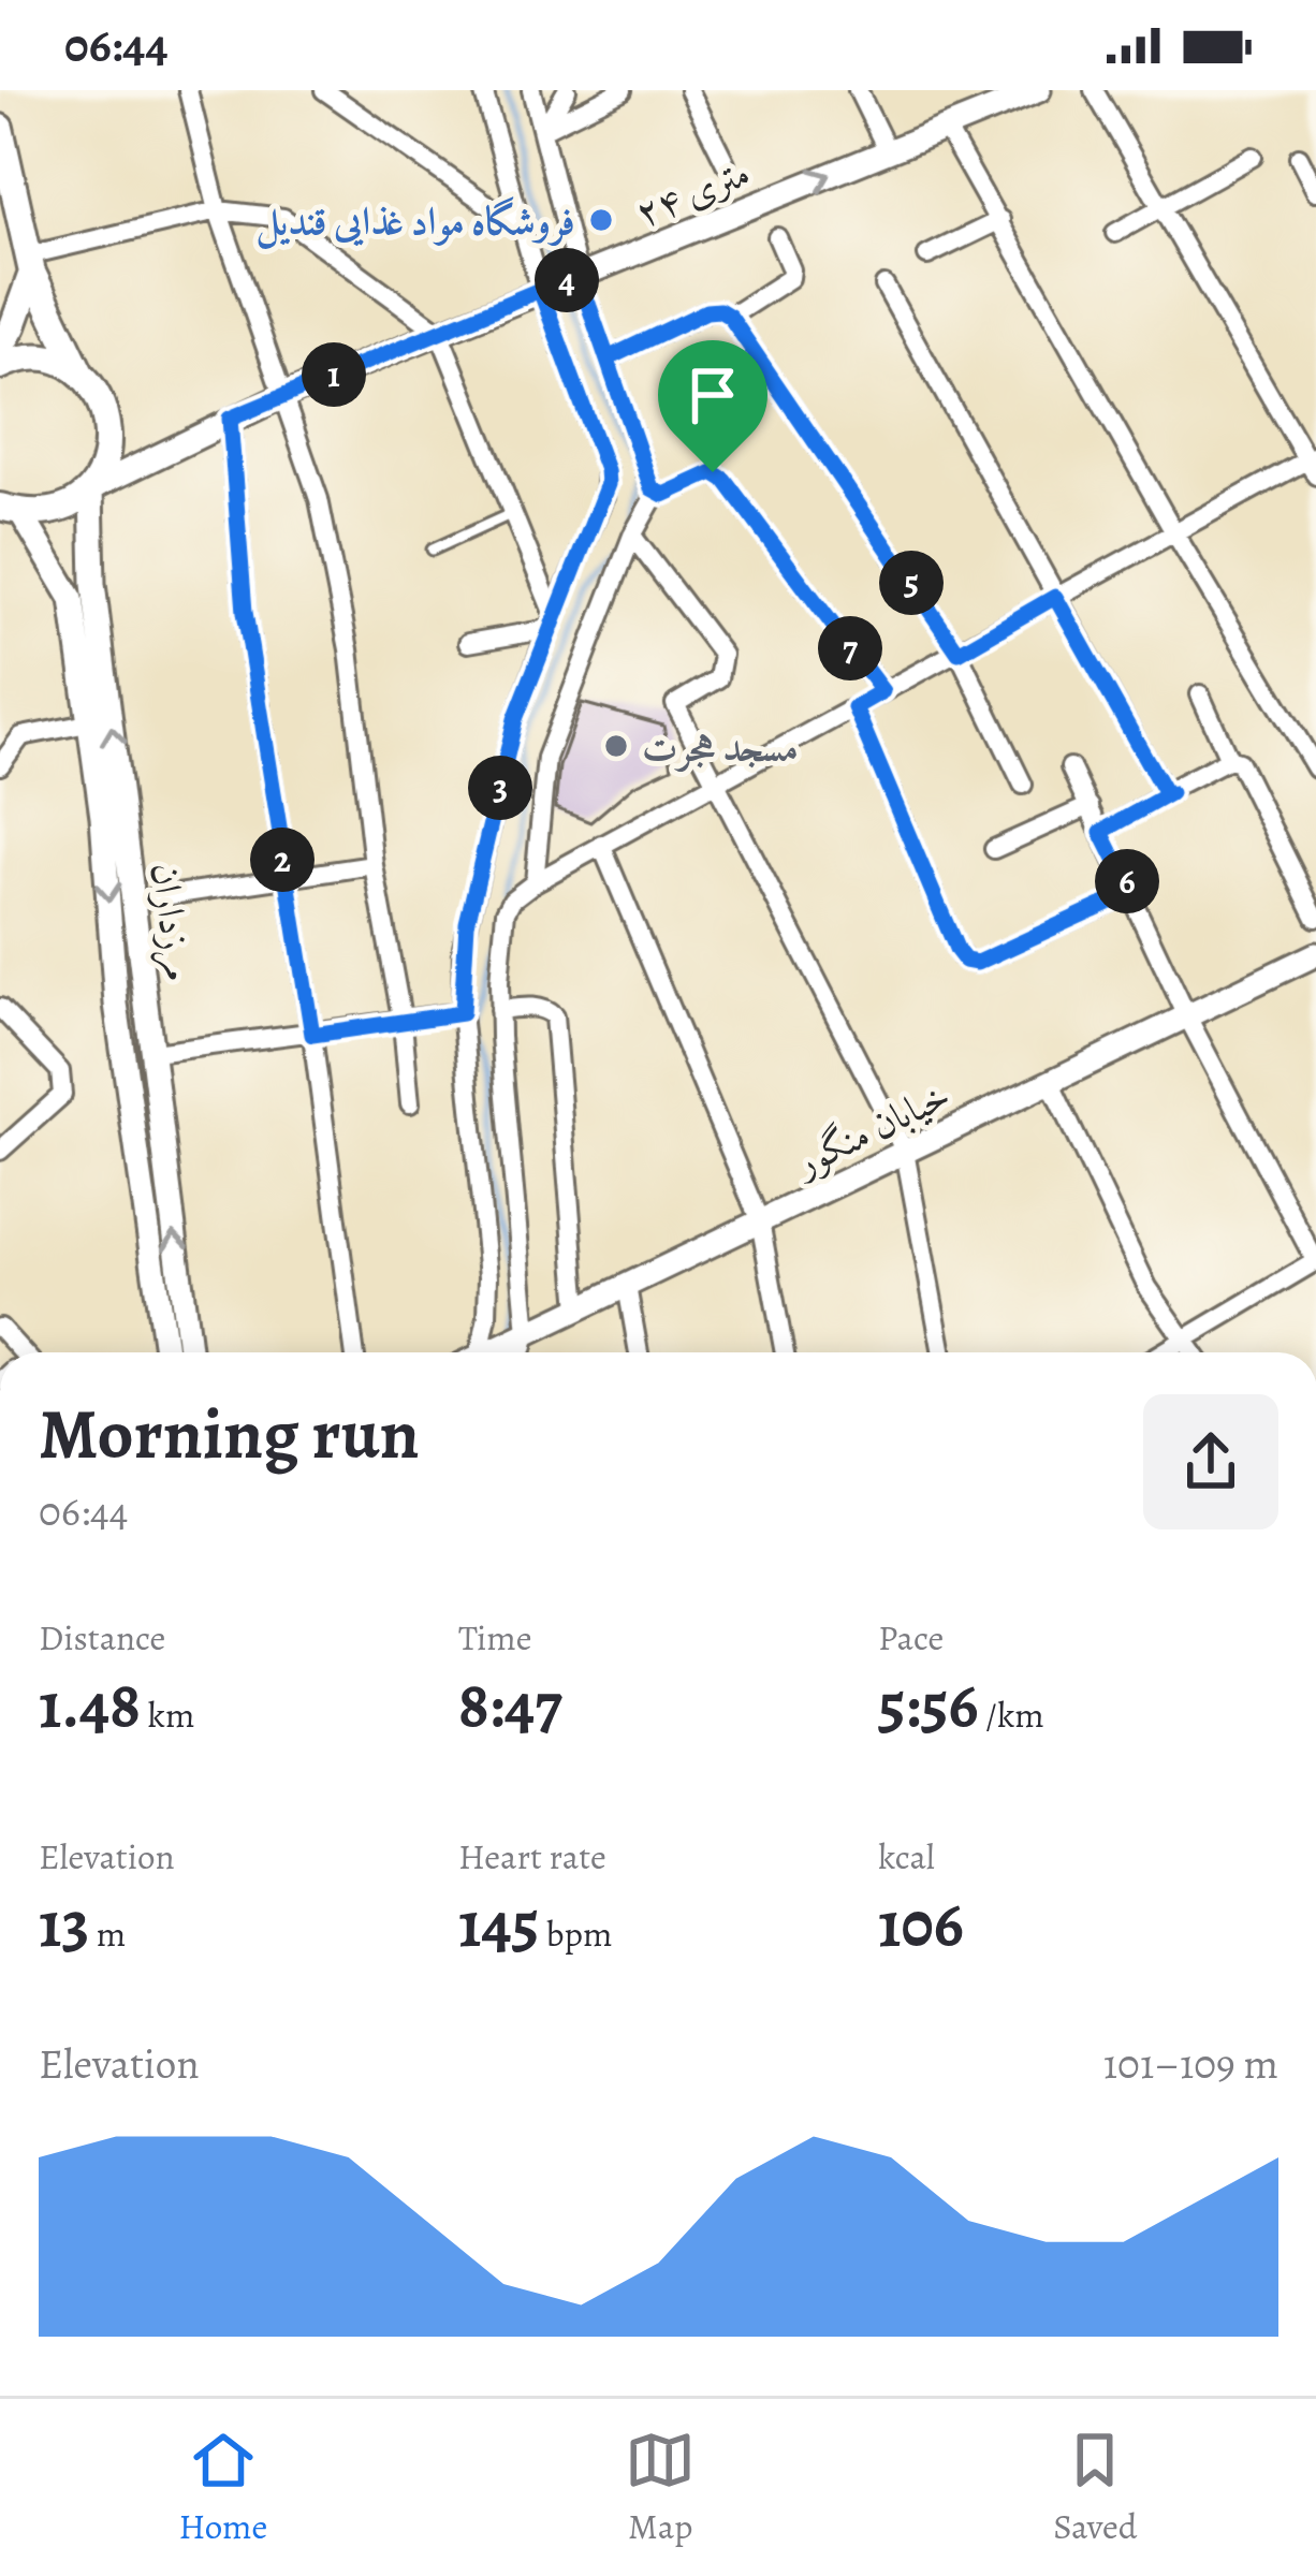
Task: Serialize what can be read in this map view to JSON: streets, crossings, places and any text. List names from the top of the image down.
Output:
{
  "streets": {
    "street": ["۲۴ متری", "مرزداران", "خیابان منگور"]
  },
  "crossings": [
    ["۲۴ متری", "مرزداران"]
  ],
  "places": ["فروشگاه مواد غذایی قندیل", "مسجد هجرت"],
  "page": {
    "status": "06:44",
    "pins": [
      "4",
      "1",
      "5",
      "7",
      "3",
      "2",
      "6"
    ],
    "heading": ["Morning run", "06:44"],
    "stats": [
      ["Distance", "1.48 km"],
      ["Time", "8:47"],
      ["Pace", "5:56 /km"],
      ["Elevation", "13 m"],
      ["Heart rate", "145 bpm"],
      ["kcal", "106"]
    ],
    "chart": ["Elevation", "101–109 m"],
    "tabs": ["Home", "Map", "Saved"]
  }
}
